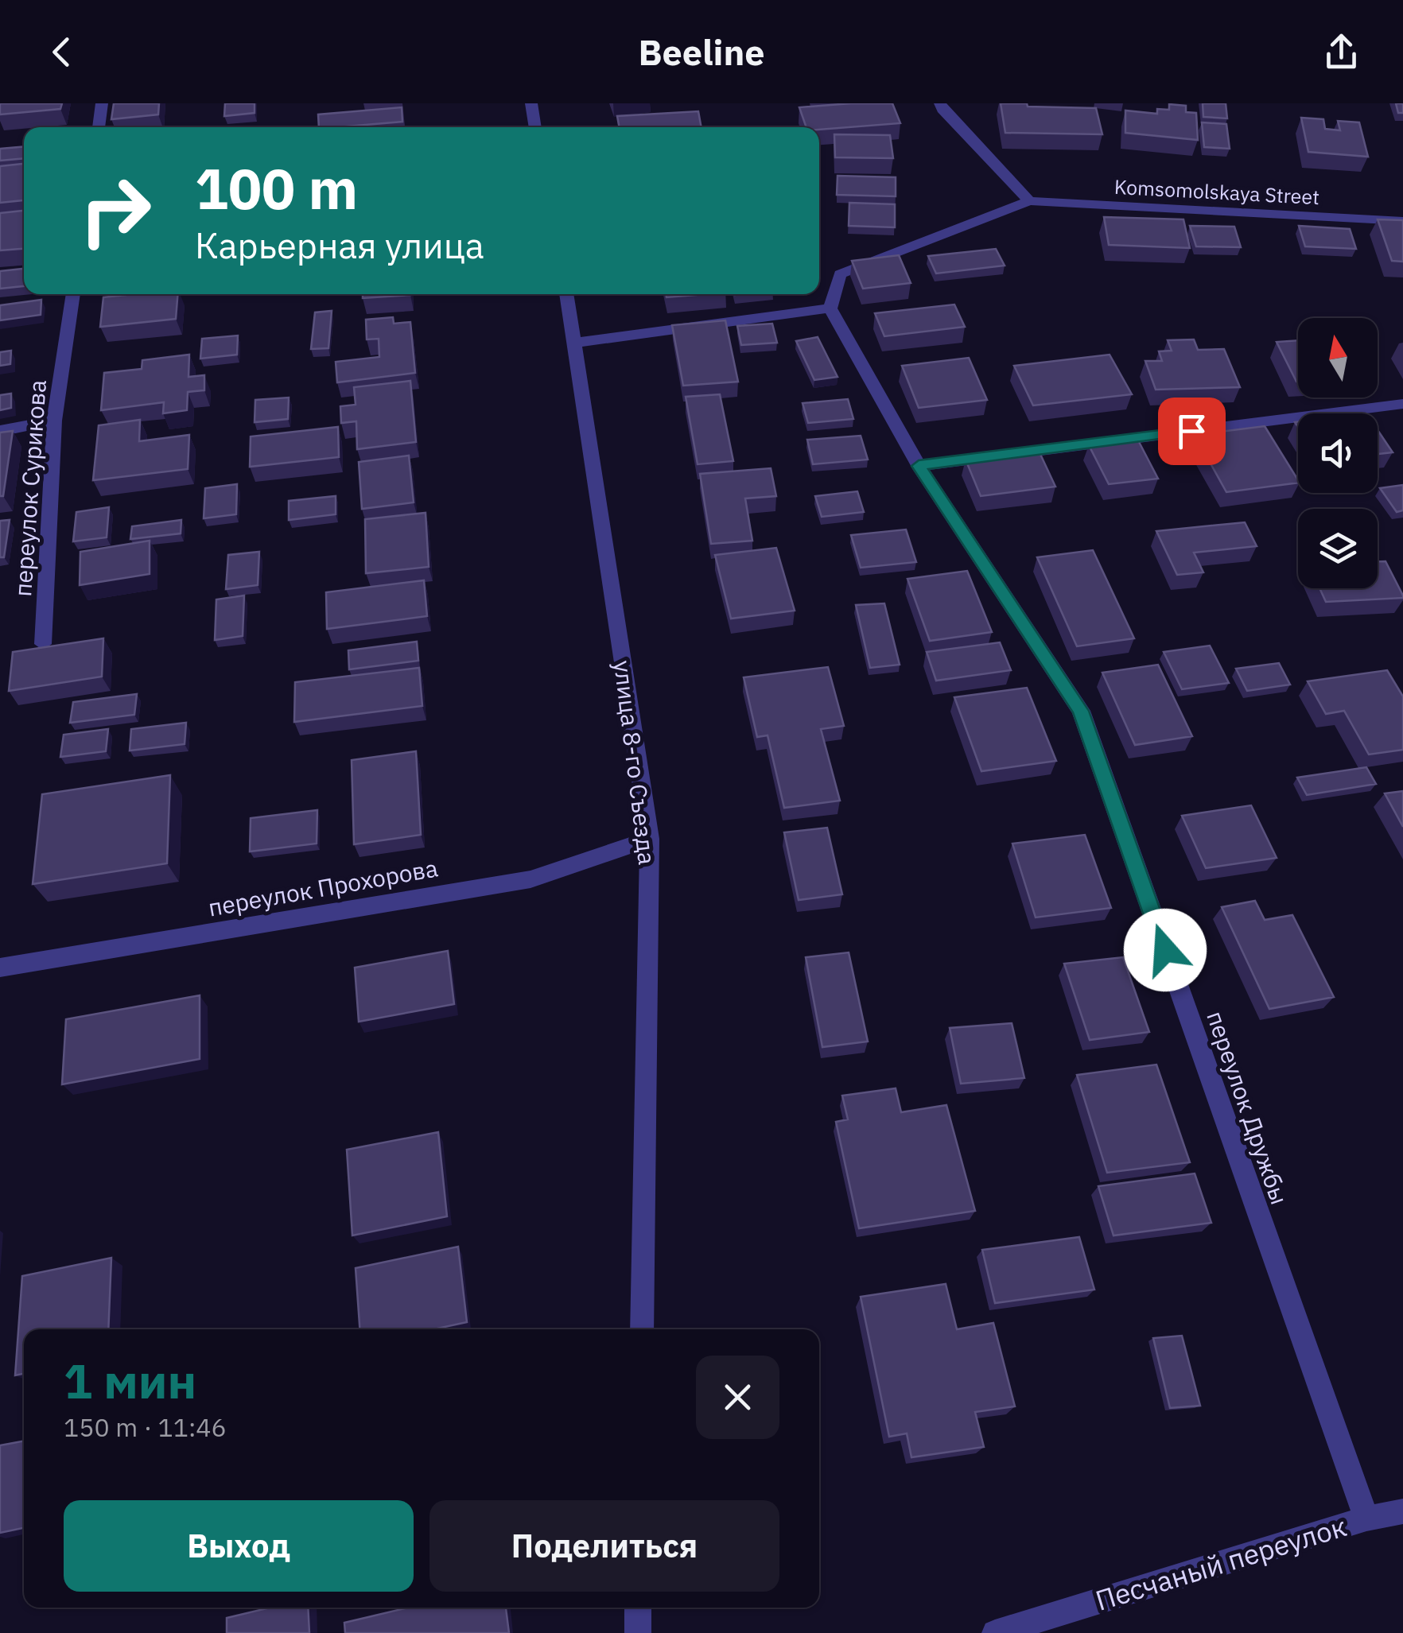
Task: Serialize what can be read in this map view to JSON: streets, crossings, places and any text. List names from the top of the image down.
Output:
{
  "streets": {
    "street": [
      "Komsomolskaya Street",
      "переулок Сурикова",
      "улица 8-го Съезда",
      "переулок Прохорова",
      "переулок Дружбы",
      "Песчаный переулок"
    ]
  },
  "crossings": [
    ["улица 8-го Съезда", "переулок Прохорова"],
    ["переулок Дружбы", "Песчаный переулок"]
  ],
  "north": "top",
  "page": {
    "header": "Beeline",
    "turn": ["100 m", "Карьерная улица"],
    "heading": ["1 мин", "150 m · 11:46"],
    "buttons": ["Выход", "Поделиться"]
  }
}
